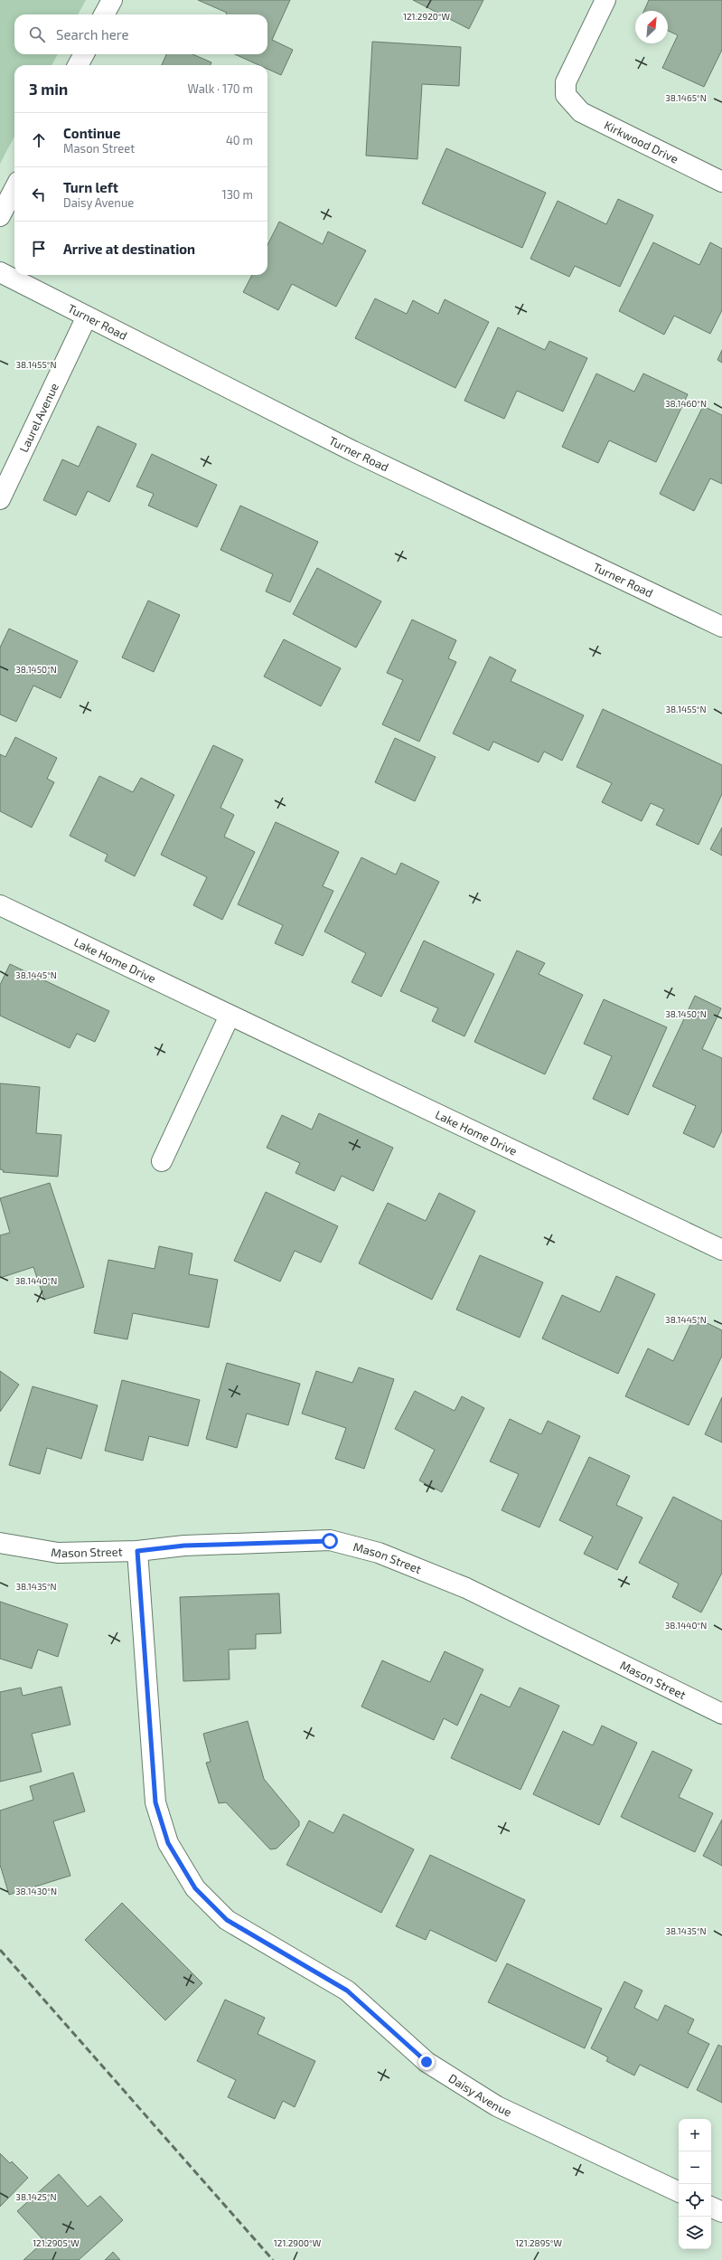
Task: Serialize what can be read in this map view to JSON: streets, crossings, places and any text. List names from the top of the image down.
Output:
{
  "streets": {
    "street": [
      "Kirkwood Drive",
      "Turner Road",
      "Laurel Avenue",
      "Lake Home Drive",
      "Mason Street",
      "Daisy Avenue"
    ]
  },
  "crossings": [
    ["Turner Road", "Laurel Avenue"],
    ["Mason Street", "Daisy Avenue"]
  ],
  "north": "top right",
  "page": {
    "search": "Search here",
    "heading": ["3 min", "Walk · 170 m"],
    "list": [
      ["Continue", "Mason Street", "40 m"],
      ["Turn left", "Daisy Avenue", "130 m"],
      "Arrive at destination"
    ],
    "map_buttons": ["+", "−"]
  },
  "coordinates": [
    "121.2920°W",
    "38.1465°N",
    "38.1455°N",
    "38.1460°N",
    "38.1450°N",
    "38.1445°N",
    "38.1440°N",
    "38.1435°N",
    "38.1430°N",
    "38.1425°N",
    "121.2905°W",
    "121.2900°W",
    "121.2895°W"
  ]
}
